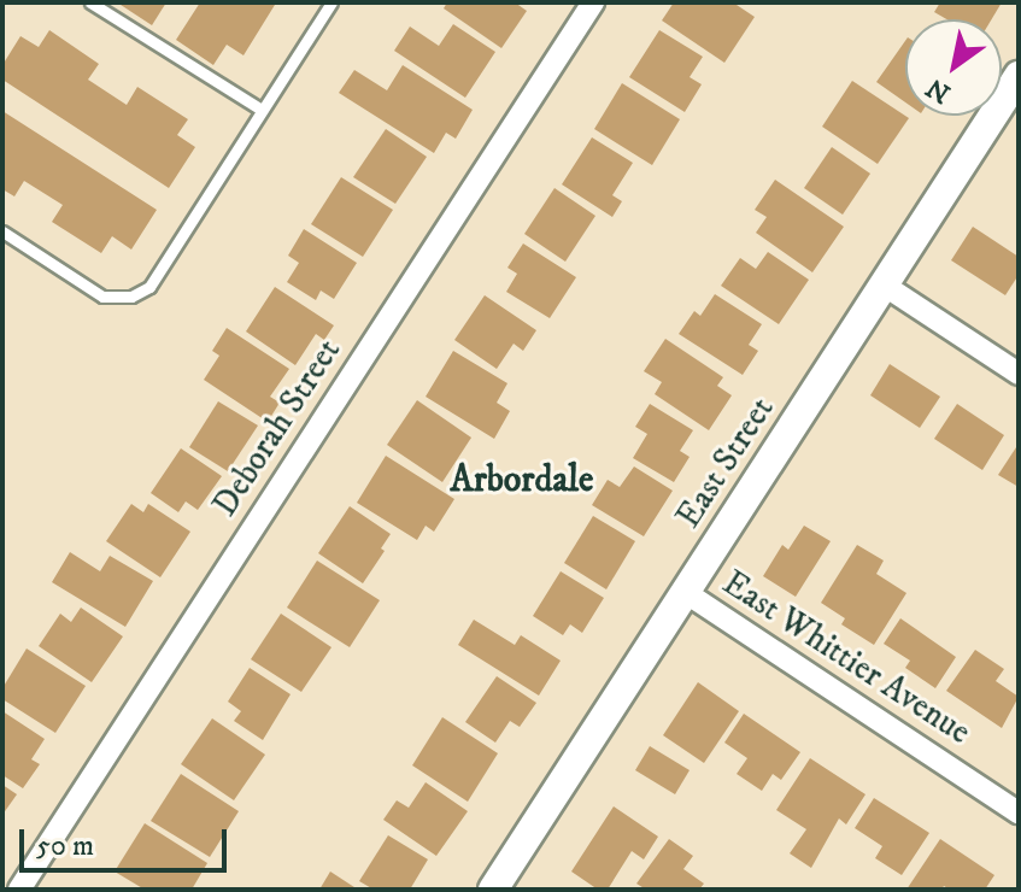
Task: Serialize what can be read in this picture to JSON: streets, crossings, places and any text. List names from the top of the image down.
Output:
{
  "streets": {
    "street": ["Deborah Street", "East Street", "East Whittier Avenue"]
  },
  "crossings": [
    ["East Street", "East Whittier Avenue"]
  ],
  "districts": ["Arbordale"],
  "scale_bar": "50 m",
  "north": "bottom left"
}
